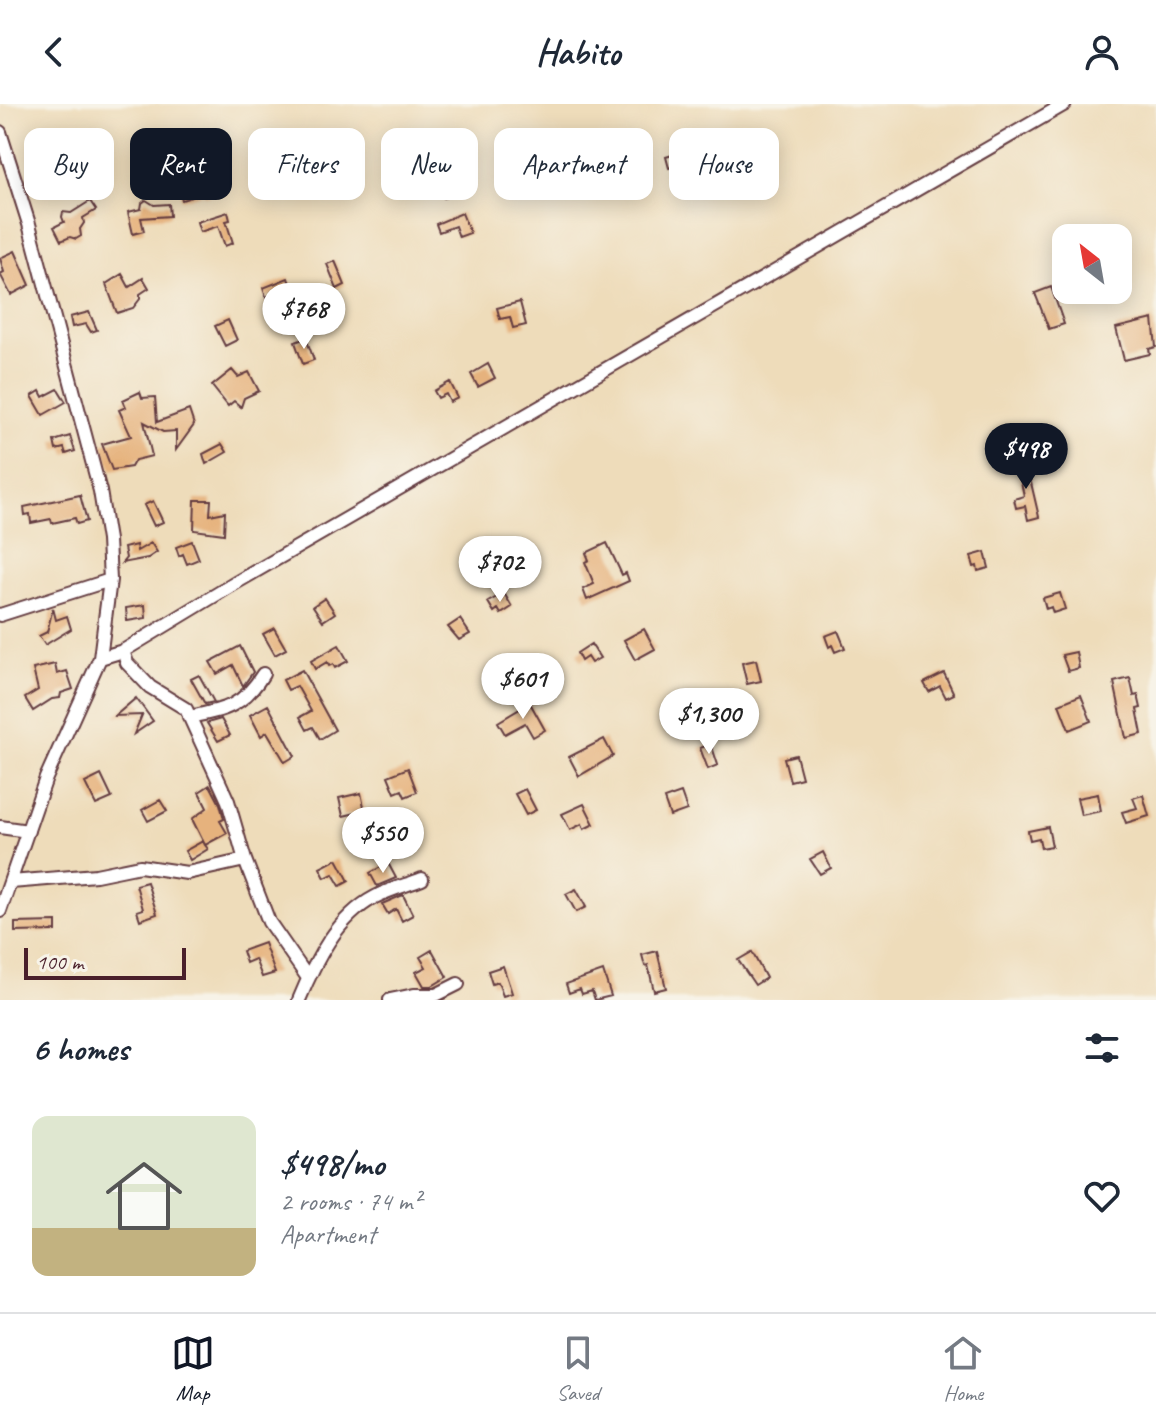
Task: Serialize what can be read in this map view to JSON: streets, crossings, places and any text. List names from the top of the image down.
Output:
{
  "scale_bar": "100 m",
  "north": "top left",
  "page": {
    "header": "Habito",
    "chip": [
      "Buy",
      "Rent",
      "Filters",
      "New",
      "Apartment",
      "House"
    ],
    "price": [
      "$768",
      "$498",
      "$702",
      "$601",
      "$1,300",
      "$550"
    ],
    "scale": "100 m",
    "heading": "6 homes",
    "list": [
      {
        "name": "$498/mo",
        "note": "2 rooms · 74 m² · Apartment"
      }
    ],
    "tabs": ["Map", "Saved", "Home"]
  }
}
